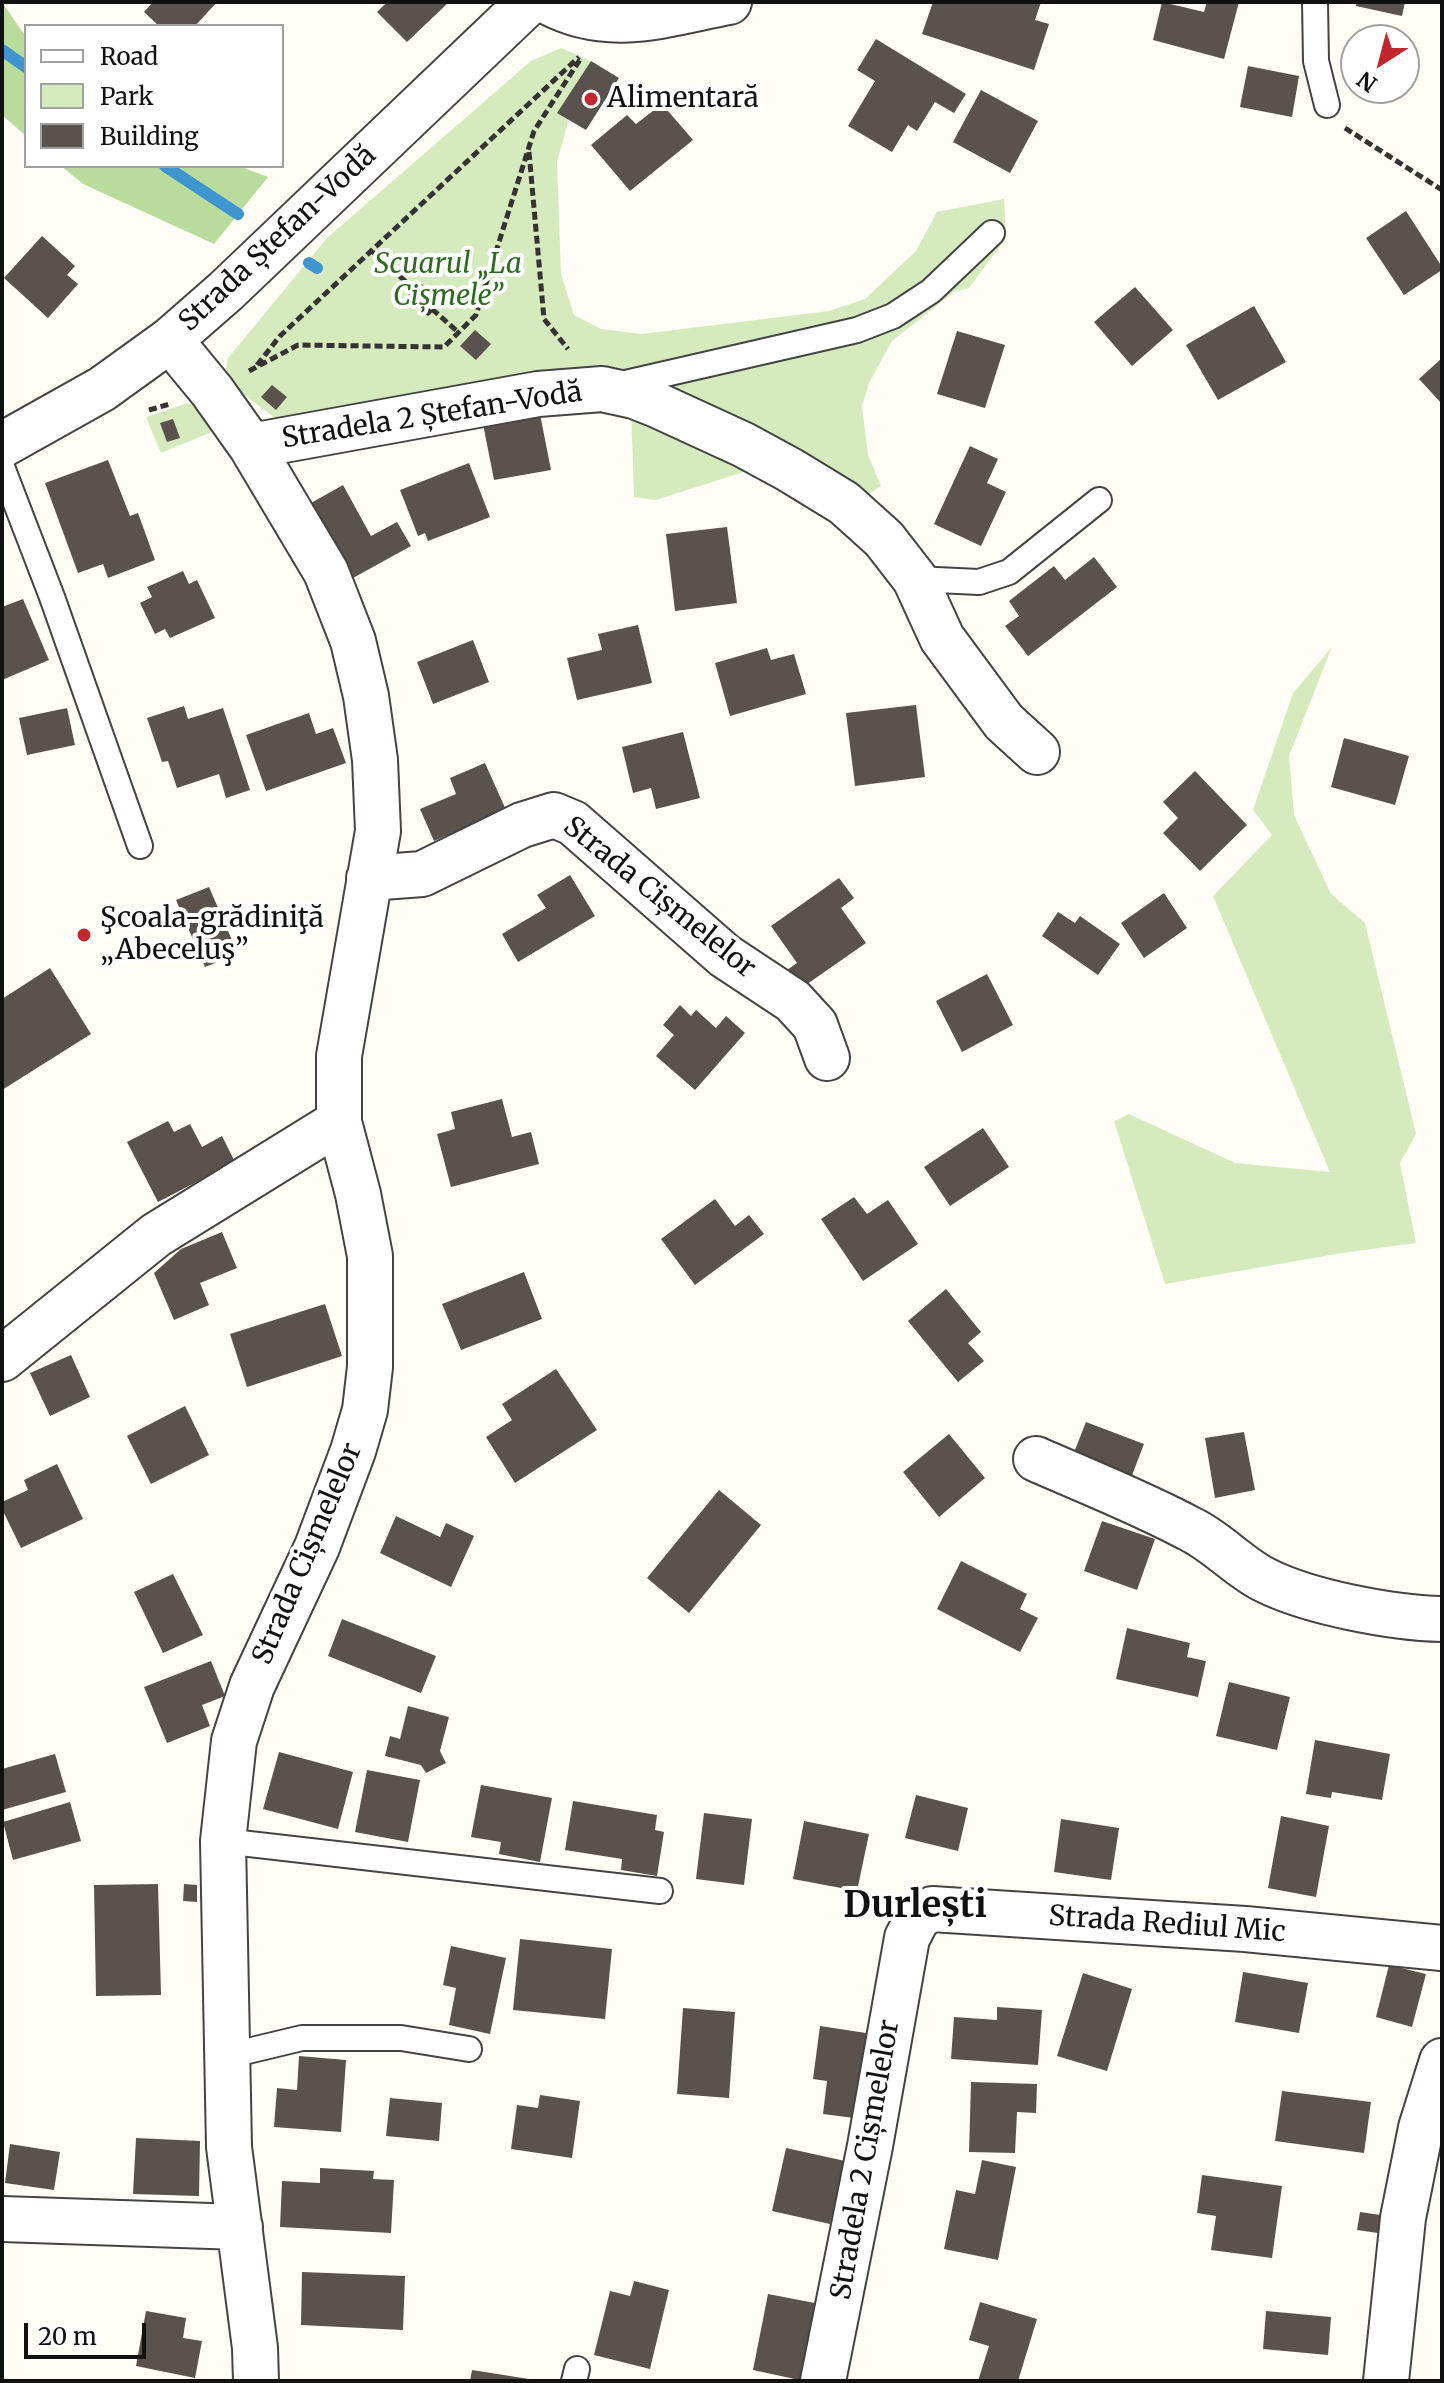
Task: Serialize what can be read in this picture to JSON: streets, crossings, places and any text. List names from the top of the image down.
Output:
{
  "streets": {
    "street": [
      "Strada Ștefan-Vodă",
      "Stradela 2 Ștefan-Vodă",
      "Strada Cișmelelor",
      "Strada Rediul Mic",
      "Stradela 2 Cișmelelor"
    ]
  },
  "crossings": [
    ["Strada Ștefan-Vodă", "Strada Cișmelelor"],
    ["Stradela 2 Ștefan-Vodă", "Strada Cișmelelor"],
    ["Strada Rediul Mic", "Stradela 2 Cișmelelor"]
  ],
  "districts": ["Durlești"],
  "parks": ["Scuarul „La Cișmele”"],
  "places": ["Alimentară", "Şcoala-grădiniţă „Abeceluş”"],
  "legend": ["Road", "Park", "Building"],
  "scale_bar": "20 m",
  "north": "bottom left"
}
